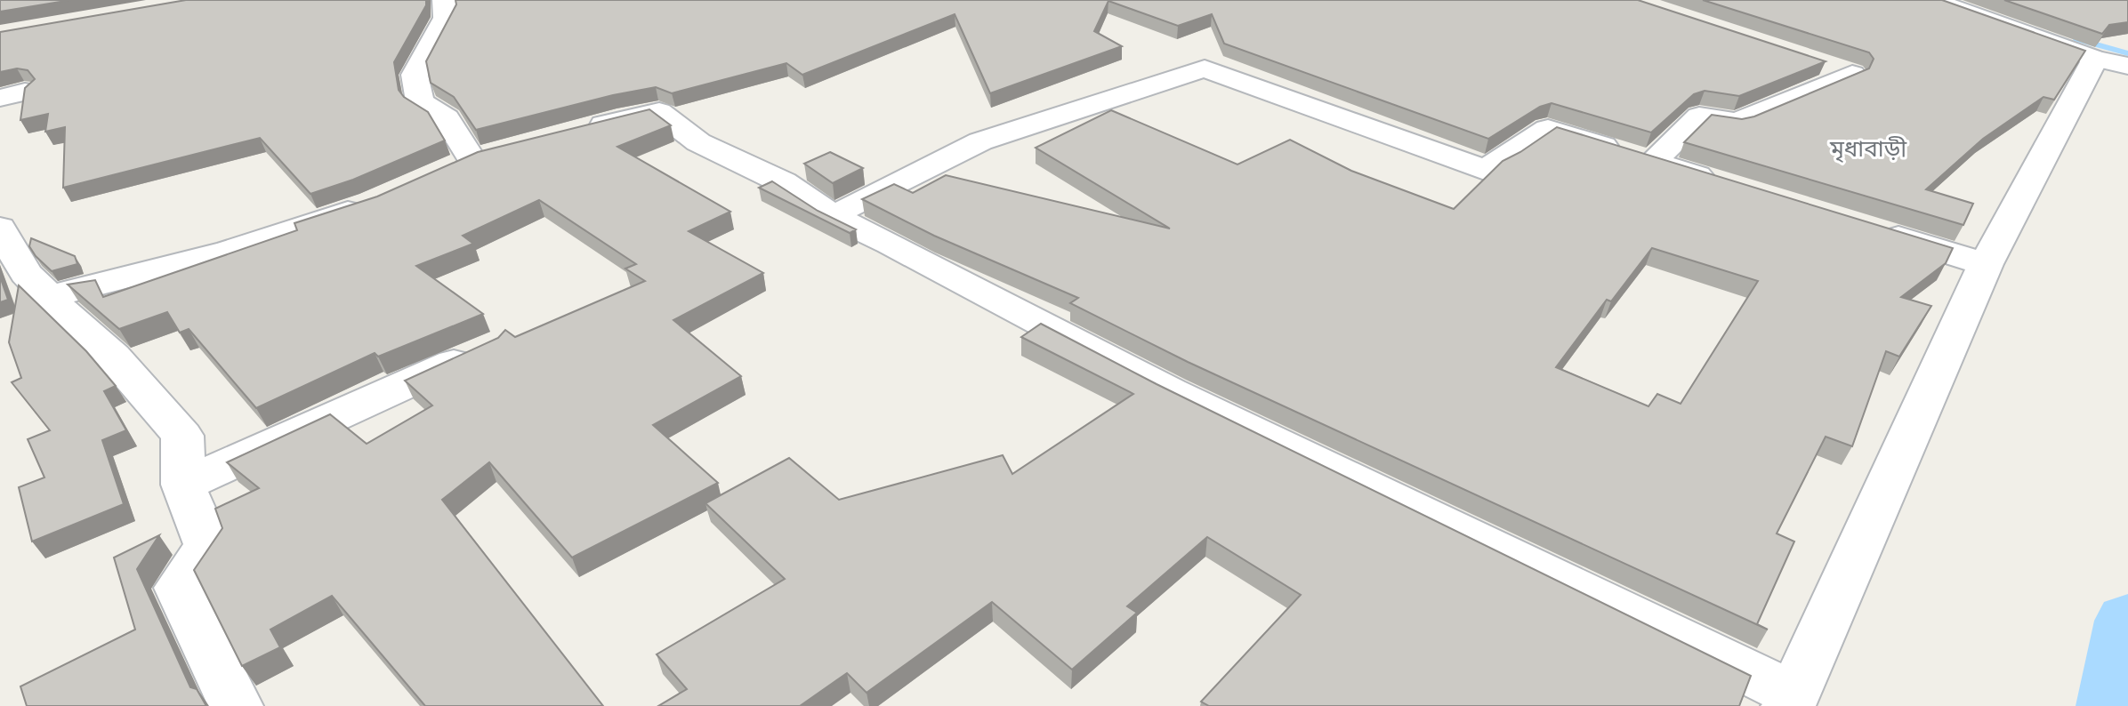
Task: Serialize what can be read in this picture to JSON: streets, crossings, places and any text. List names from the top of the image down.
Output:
{
  "districts": ["মৃধাবাড়ী"]
}
